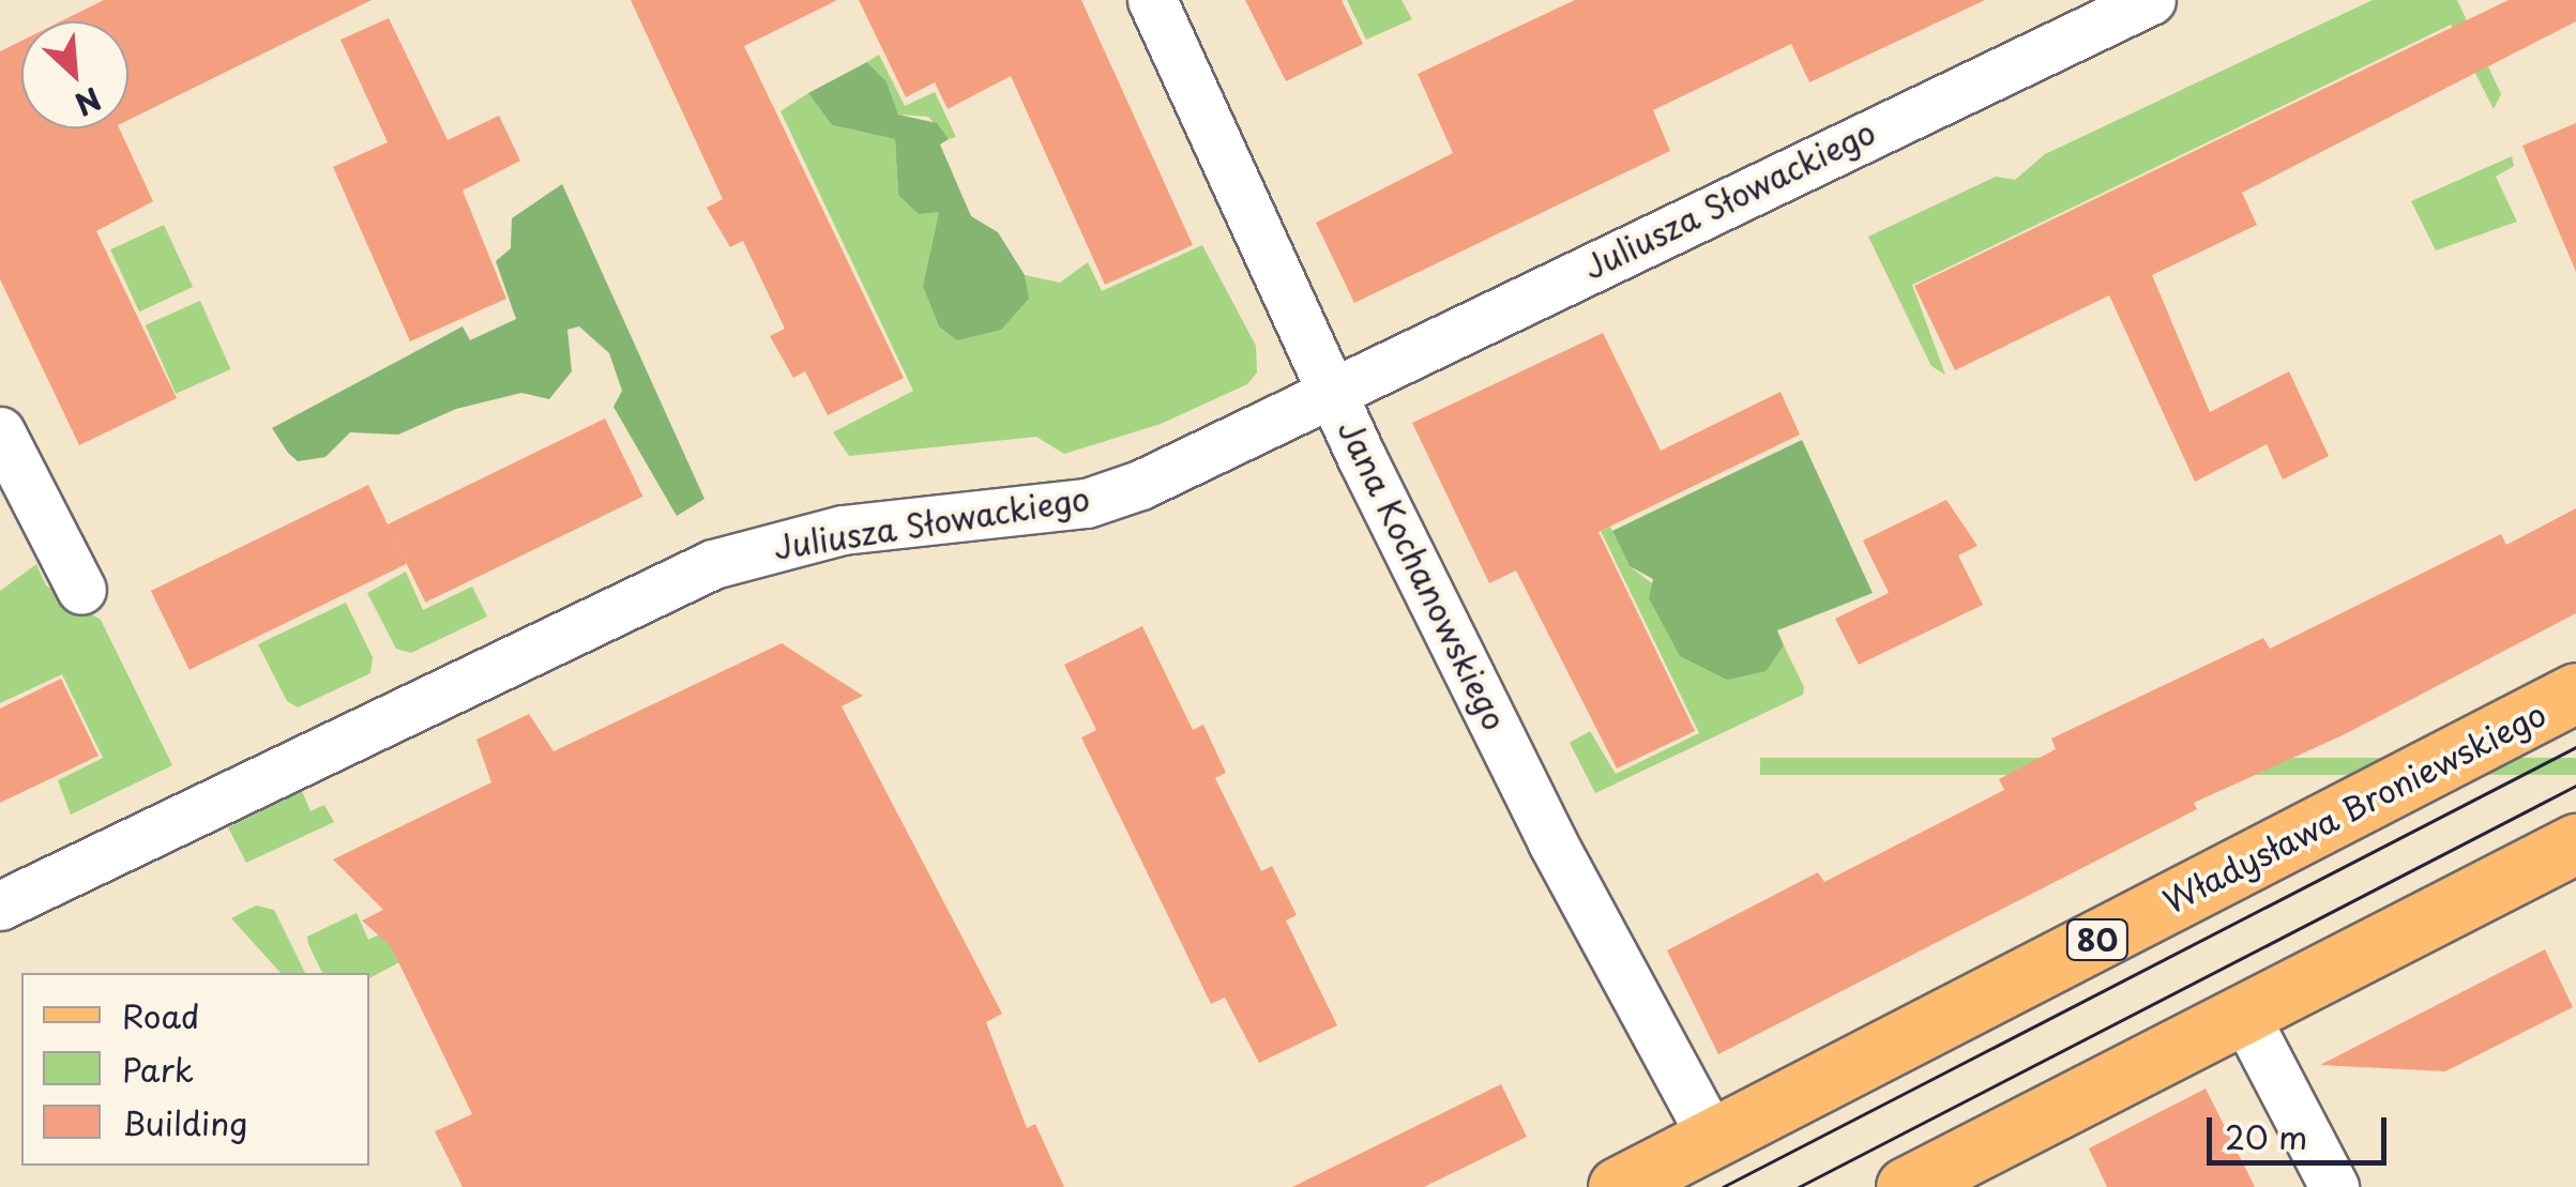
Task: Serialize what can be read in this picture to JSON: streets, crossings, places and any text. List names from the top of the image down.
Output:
{
  "streets": {
    "main road": ["Władysława Broniewskiego", "80"],
    "street": ["Juliusza Słowackiego", "Jana Kochanowskiego"]
  },
  "crossings": [
    ["Juliusza Słowackiego", "Jana Kochanowskiego"],
    ["Jana Kochanowskiego", "Władysława Broniewskiego"]
  ],
  "legend": ["Road", "Park", "Building"],
  "scale_bar": "20 m",
  "north": "bottom right"
}
